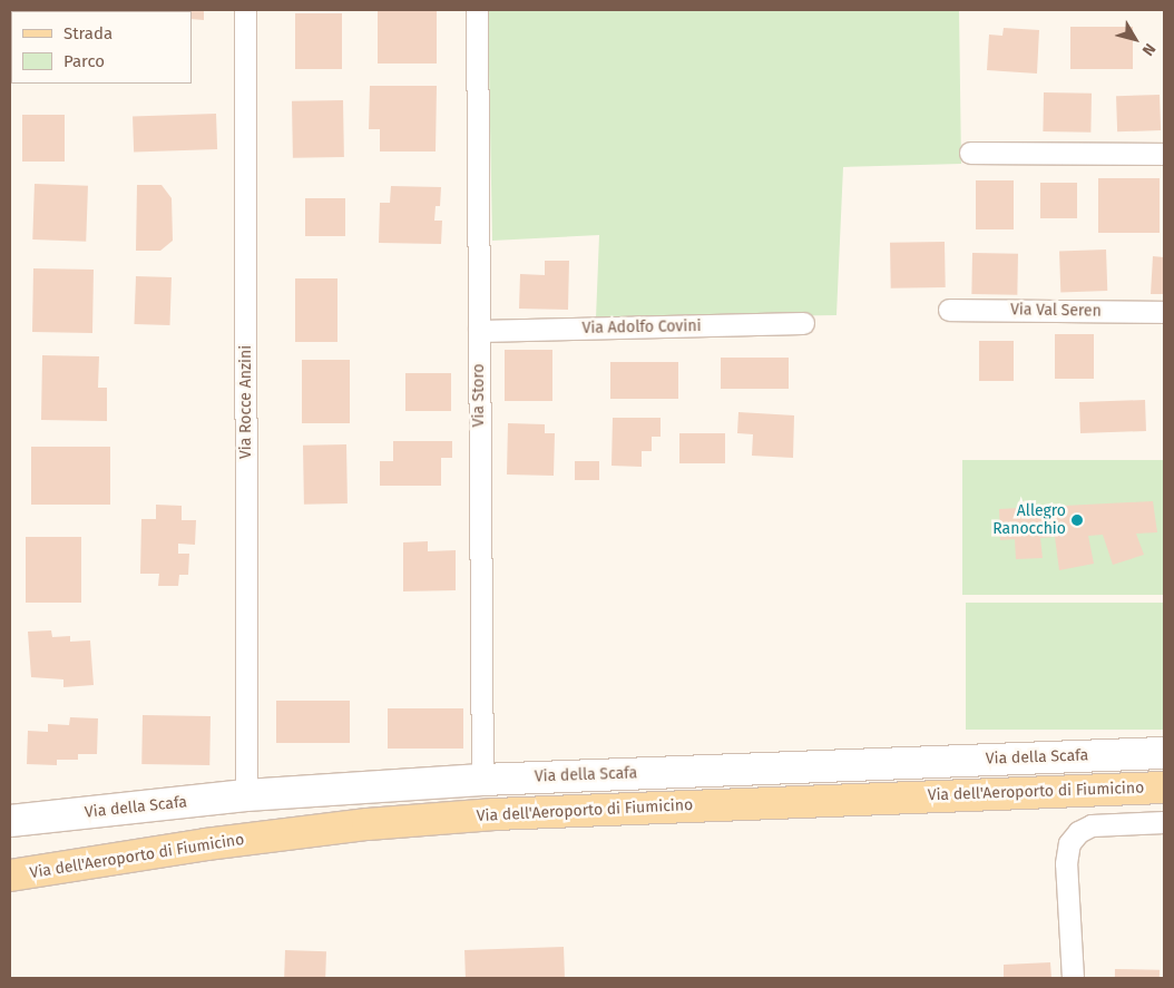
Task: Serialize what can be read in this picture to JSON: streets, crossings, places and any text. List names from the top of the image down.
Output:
{
  "streets": {
    "main road": ["Via dell'Aeroporto di Fiumicino"],
    "street": [
      "Via Val Seren",
      "Via Adolfo Covini",
      "Via Storo",
      "Via Rocce Anzini",
      "Via della Scafa"
    ]
  },
  "crossings": [
    ["Via Adolfo Covini", "Via Storo"],
    ["Via Storo", "Via della Scafa"],
    ["Via Rocce Anzini", "Via della Scafa"]
  ],
  "places": ["Allegro Ranocchio"],
  "legend": ["Strada", "Parco"],
  "north": "bottom right"
}
